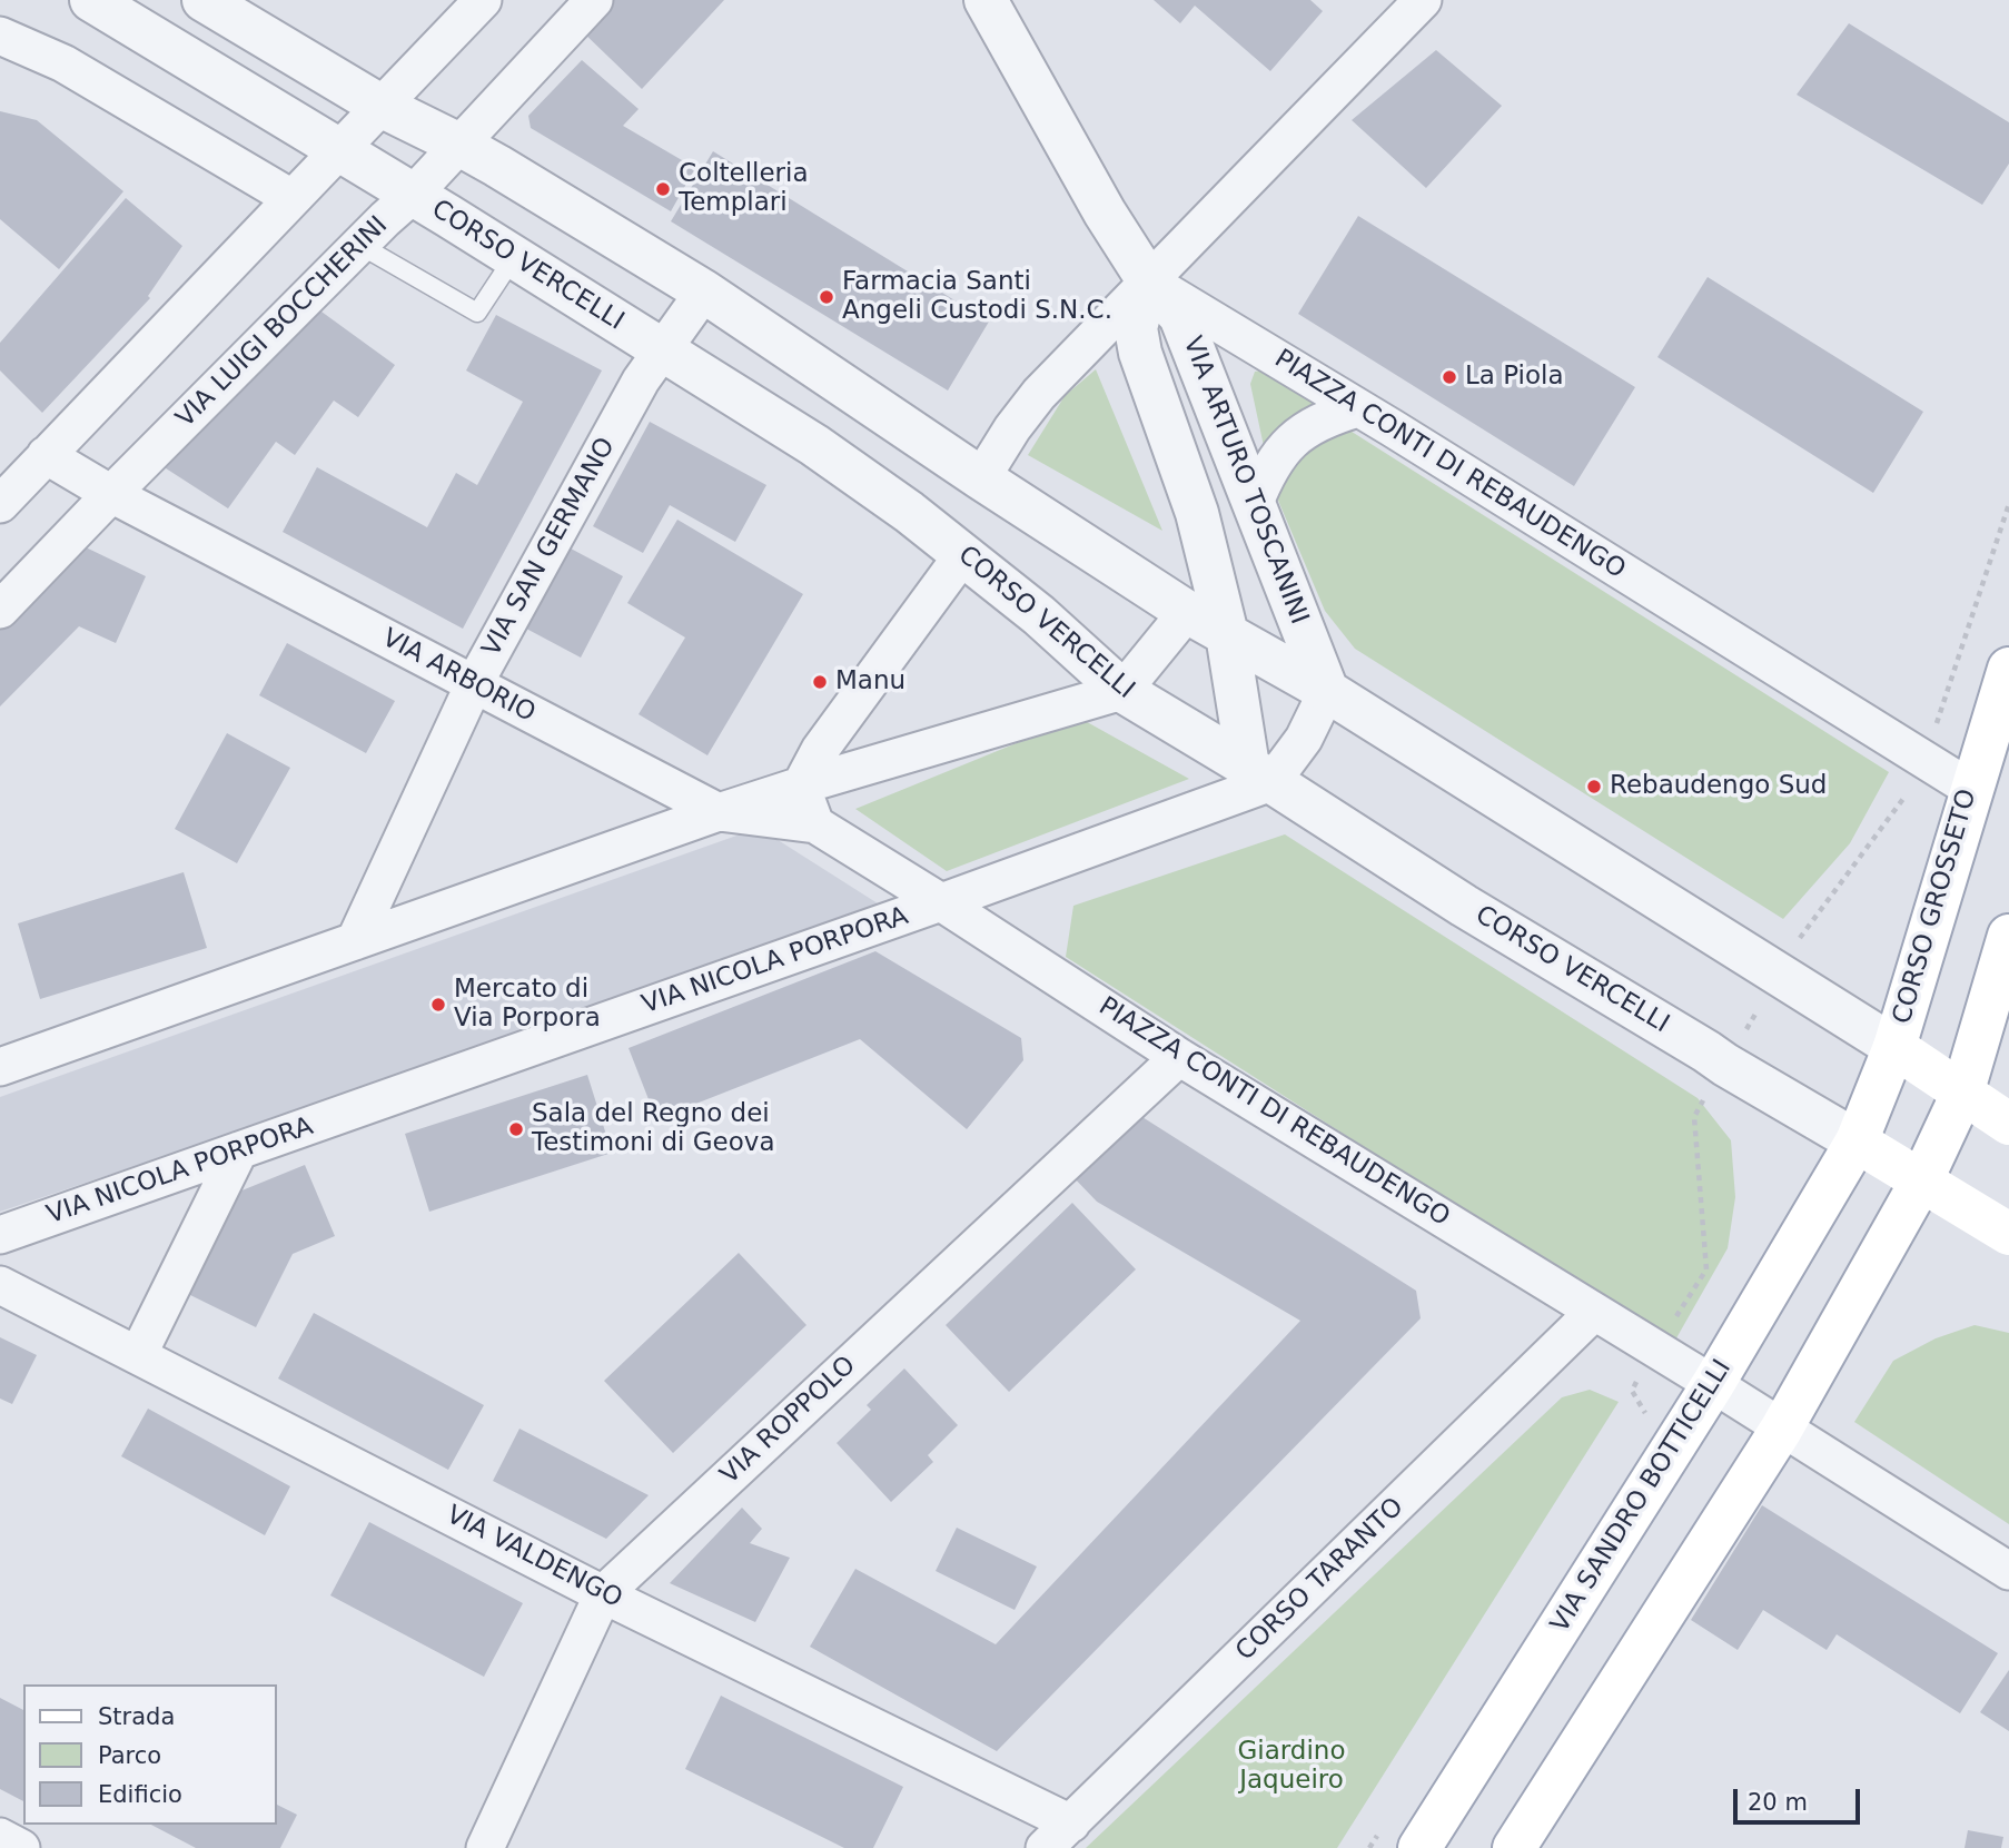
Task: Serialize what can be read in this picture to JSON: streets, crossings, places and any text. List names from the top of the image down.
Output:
{
  "streets": {
    "main road": ["CORSO VERCELLI", "CORSO GROSSETO", "VIA SANDRO BOTTICELLI"],
    "street": [
      "VIA LUIGI BOCCHERINI",
      "PIAZZA CONTI DI REBAUDENGO",
      "VIA ARTURO TOSCANINI",
      "VIA SAN GERMANO",
      "VIA ARBORIO",
      "VIA NICOLA PORPORA",
      "VIA ROPPOLO",
      "VIA VALDENGO",
      "CORSO TARANTO"
    ]
  },
  "crossings": [
    ["CORSO VERCELLI", "VIA LUIGI BOCCHERINI"],
    ["CORSO VERCELLI", "VIA ARTURO TOSCANINI"],
    ["CORSO VERCELLI", "VIA SAN GERMANO"],
    ["CORSO VERCELLI", "CORSO GROSSETO"],
    ["CORSO VERCELLI", "VIA NICOLA PORPORA"],
    ["CORSO VERCELLI", "VIA SANDRO BOTTICELLI"],
    ["VIA LUIGI BOCCHERINI", "VIA ARBORIO"],
    ["PIAZZA CONTI DI REBAUDENGO", "VIA ARTURO TOSCANINI"],
    ["PIAZZA CONTI DI REBAUDENGO", "VIA ARBORIO"],
    ["PIAZZA CONTI DI REBAUDENGO", "CORSO GROSSETO"],
    ["PIAZZA CONTI DI REBAUDENGO", "VIA NICOLA PORPORA"],
    ["PIAZZA CONTI DI REBAUDENGO", "VIA ROPPOLO"],
    ["PIAZZA CONTI DI REBAUDENGO", "VIA SANDRO BOTTICELLI"],
    ["PIAZZA CONTI DI REBAUDENGO", "CORSO TARANTO"],
    ["VIA ARTURO TOSCANINI", "VIA NICOLA PORPORA"],
    ["VIA SAN GERMANO", "VIA ARBORIO"],
    ["CORSO GROSSETO", "VIA SANDRO BOTTICELLI"],
    ["VIA ROPPOLO", "VIA VALDENGO"],
    ["VIA VALDENGO", "CORSO TARANTO"]
  ],
  "parks": ["Giardino Jaqueiro"],
  "places": [
    "Coltelleria Templari",
    "Farmacia Santi Angeli Custodi S.N.C.",
    "La Piola",
    "Manu",
    "Rebaudengo Sud",
    "Mercato di Via Porpora",
    "Sala del Regno dei Testimoni di Geova"
  ],
  "legend": ["Strada", "Parco", "Edificio"],
  "scale_bar": "20 m"
}
